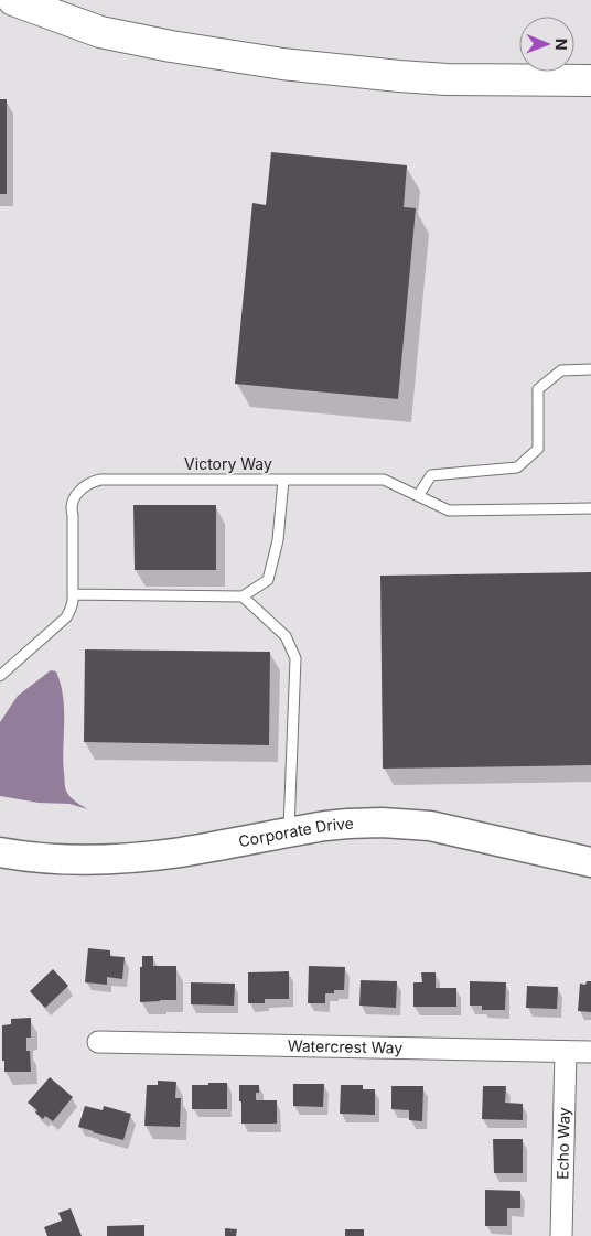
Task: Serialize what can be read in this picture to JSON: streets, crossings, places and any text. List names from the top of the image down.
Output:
{
  "streets": {
    "street": ["Corporate Drive", "Watercrest Way", "Echo Way"],
    "lane": ["Victory Way"]
  },
  "crossings": [
    ["Watercrest Way", "Echo Way"]
  ],
  "north": "right"
}
